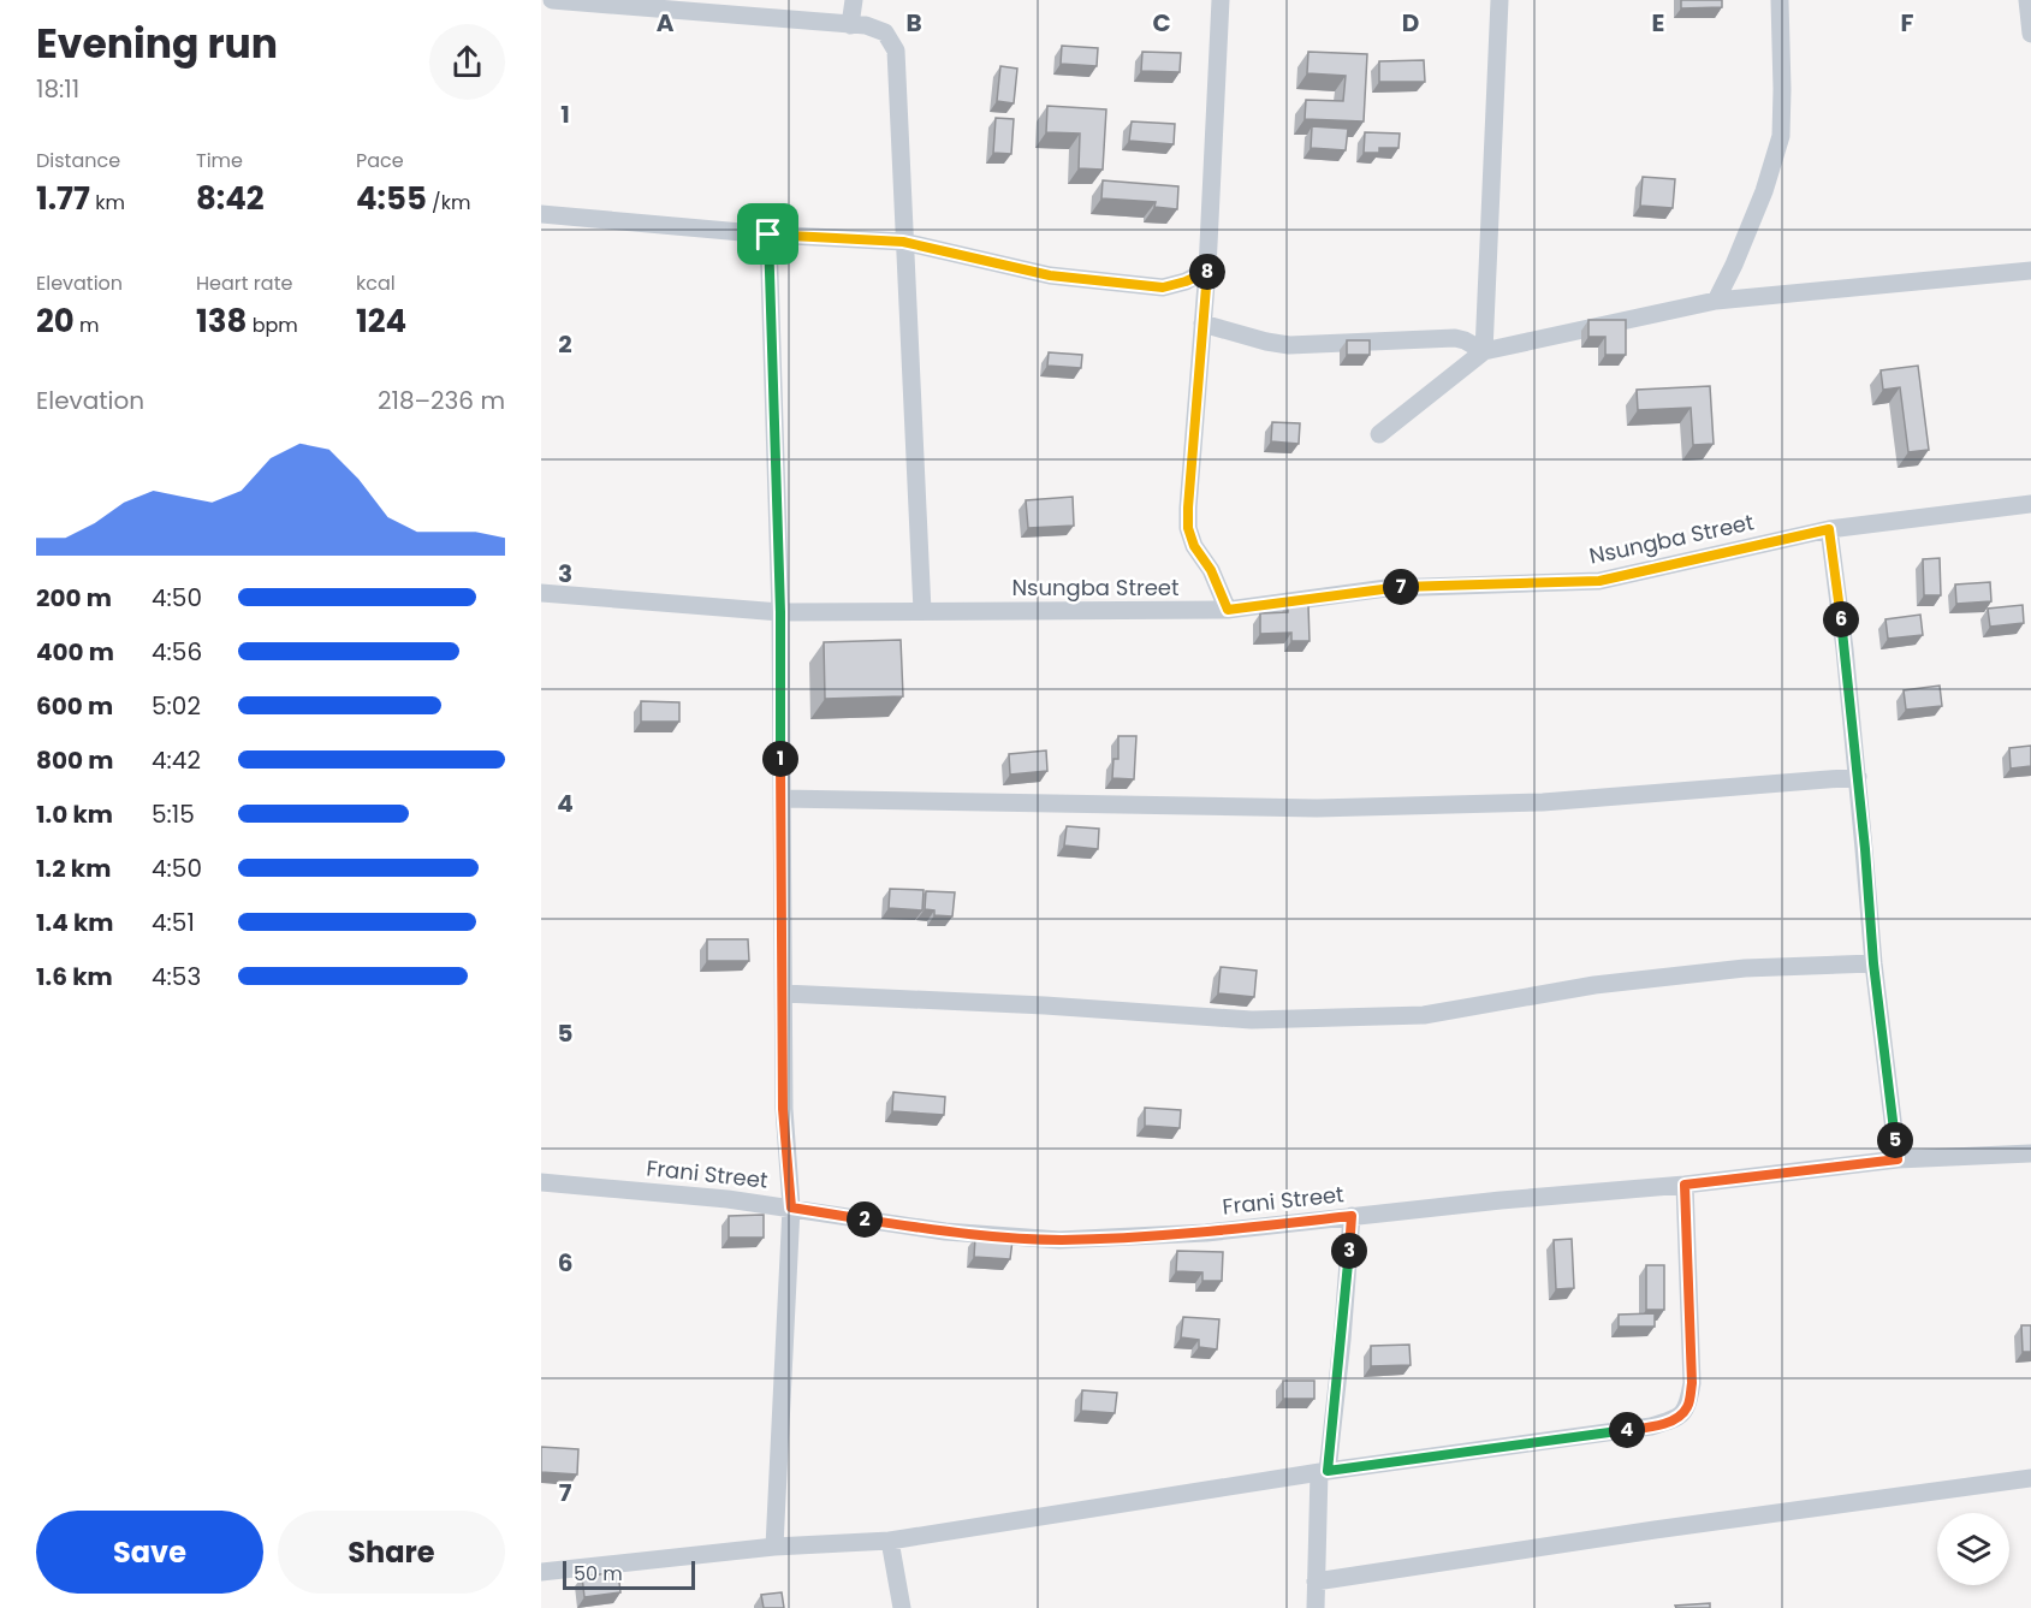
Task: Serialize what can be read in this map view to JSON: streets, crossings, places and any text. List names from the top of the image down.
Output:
{
  "streets": {
    "street": ["Nsungba Street", "Frani Street"]
  },
  "scale_bar": "50 m",
  "page": {
    "heading": ["Evening run", "18:11"],
    "stats": [
      ["Distance", "1.77 km"],
      ["Time", "8:42"],
      ["Pace", "4:55 /km"],
      ["Elevation", "20 m"],
      ["Heart rate", "138 bpm"],
      ["kcal", "124"]
    ],
    "pins": [
      "8",
      "7",
      "6",
      "1",
      "5",
      "2",
      "3",
      "4"
    ],
    "chart": ["Elevation", "218–236 m"],
    "list": [
      {
        "name": "200 m",
        "note": "4:50"
      },
      {
        "name": "400 m",
        "note": "4:56"
      },
      {
        "name": "600 m",
        "note": "5:02"
      },
      {
        "name": "800 m",
        "note": "4:42"
      },
      {
        "name": "1.0 km",
        "note": "5:15"
      },
      {
        "name": "1.2 km",
        "note": "4:50"
      },
      {
        "name": "1.4 km",
        "note": "4:51"
      },
      {
        "name": "1.6 km",
        "note": "4:53"
      }
    ],
    "buttons": ["Save", "Share"],
    "scale": "50 m"
  },
  "grid": {
    "columns": [
      "A",
      "B",
      "C",
      "D",
      "E",
      "F"
    ],
    "rows": [
      "1",
      "2",
      "3",
      "4",
      "5",
      "6",
      "7"
    ]
  }
}
